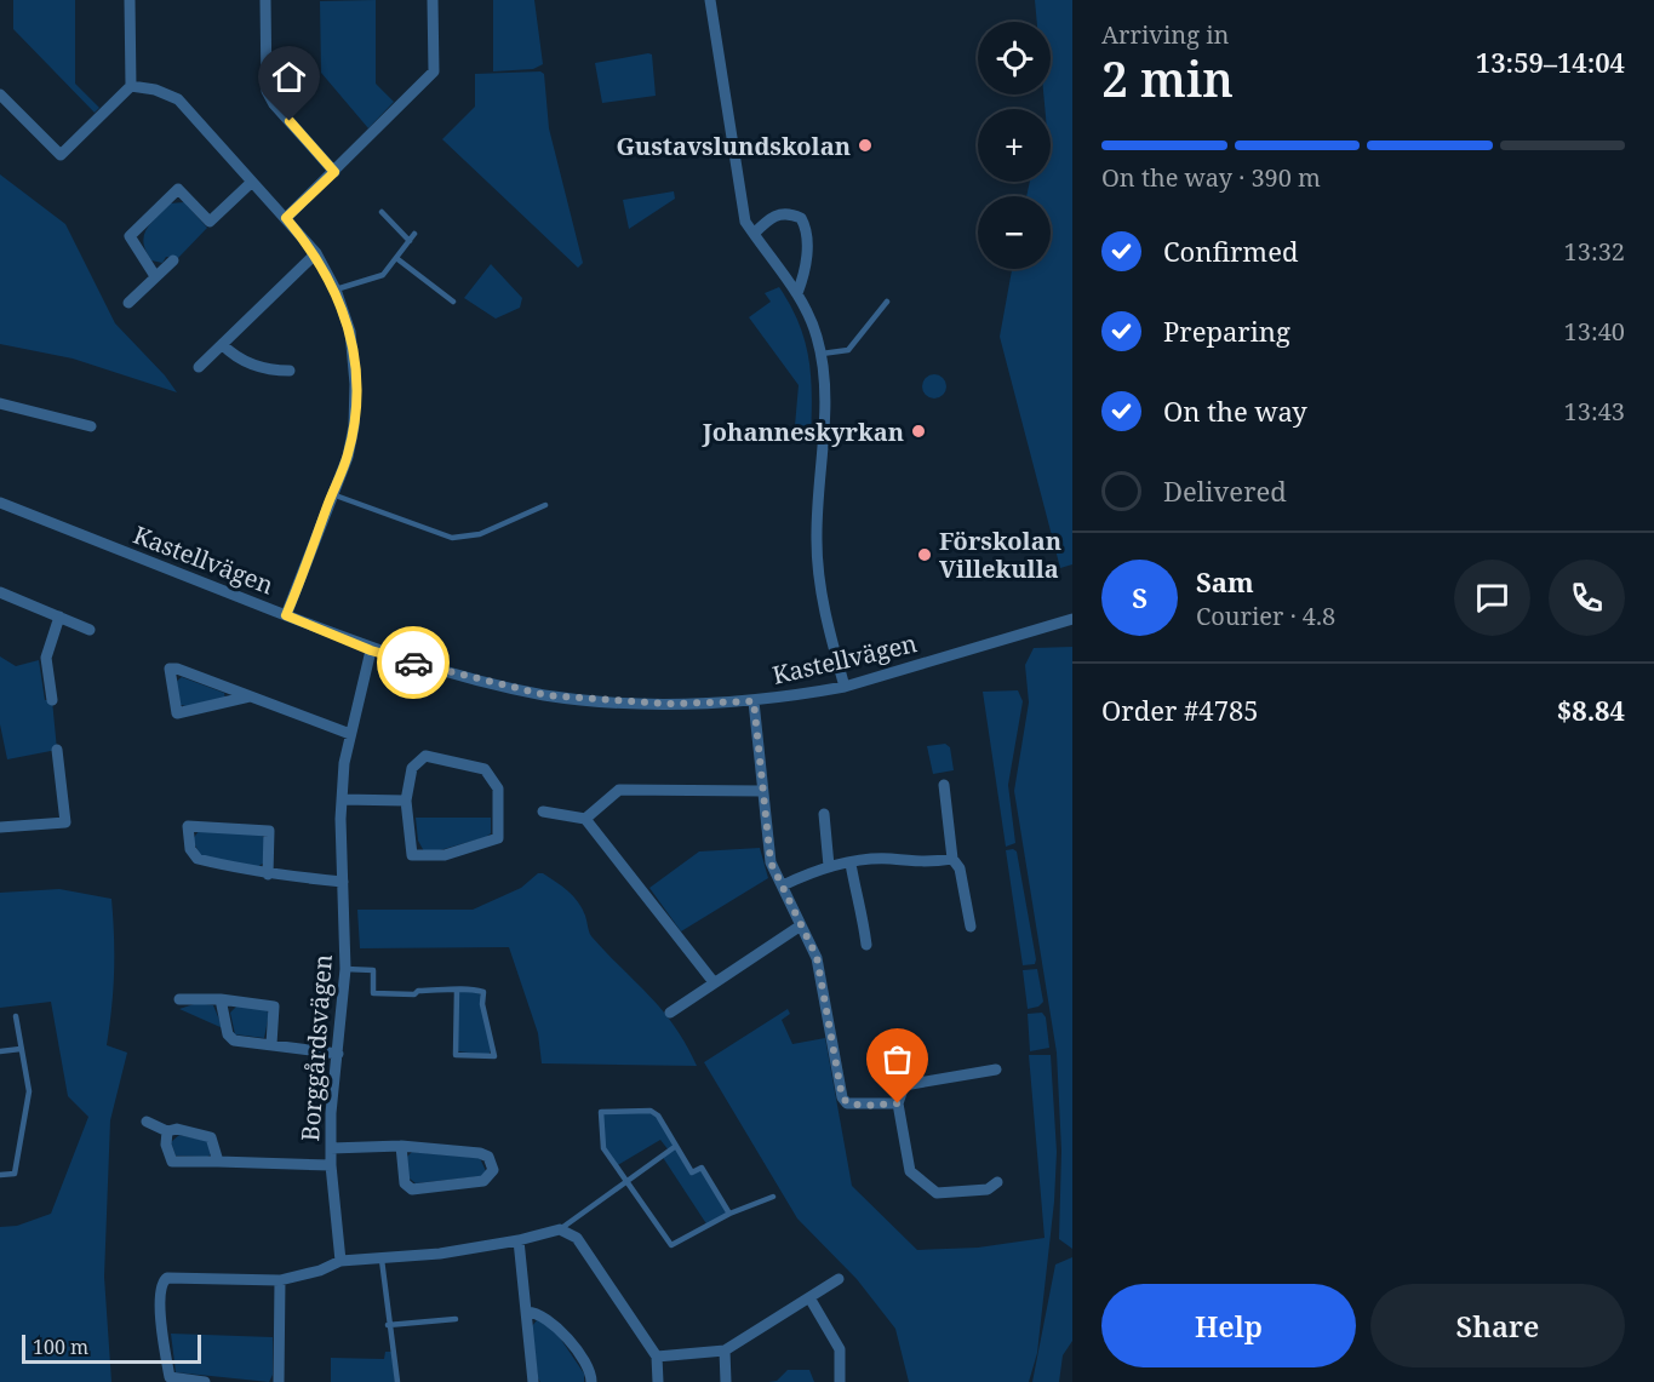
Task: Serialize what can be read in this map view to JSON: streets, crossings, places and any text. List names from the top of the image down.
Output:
{
  "streets": {
    "street": ["Kastellvägen", "Borggårdsvägen"]
  },
  "crossings": [
    ["Kastellvägen", "Borggårdsvägen"]
  ],
  "places": ["Gustavslundskolan", "Johanneskyrkan", "Förskolan Villekulla"],
  "scale_bar": "100 m",
  "page": {
    "heading": ["2 min", "Arriving in", "13:59–14:04"],
    "panel": [
      "Sam",
      "Courier · 4.8",
      "Order #4785",
      "$8.84"
    ],
    "map_buttons": ["+", "−"],
    "bar": "On the way · 390 m",
    "list": [
      ["Confirmed", "13:32"],
      ["Preparing", "13:40"],
      ["On the way", "13:43"],
      "Delivered"
    ],
    "round": "S",
    "buttons": ["Help", "Share"],
    "scale": "100 m"
  }
}
